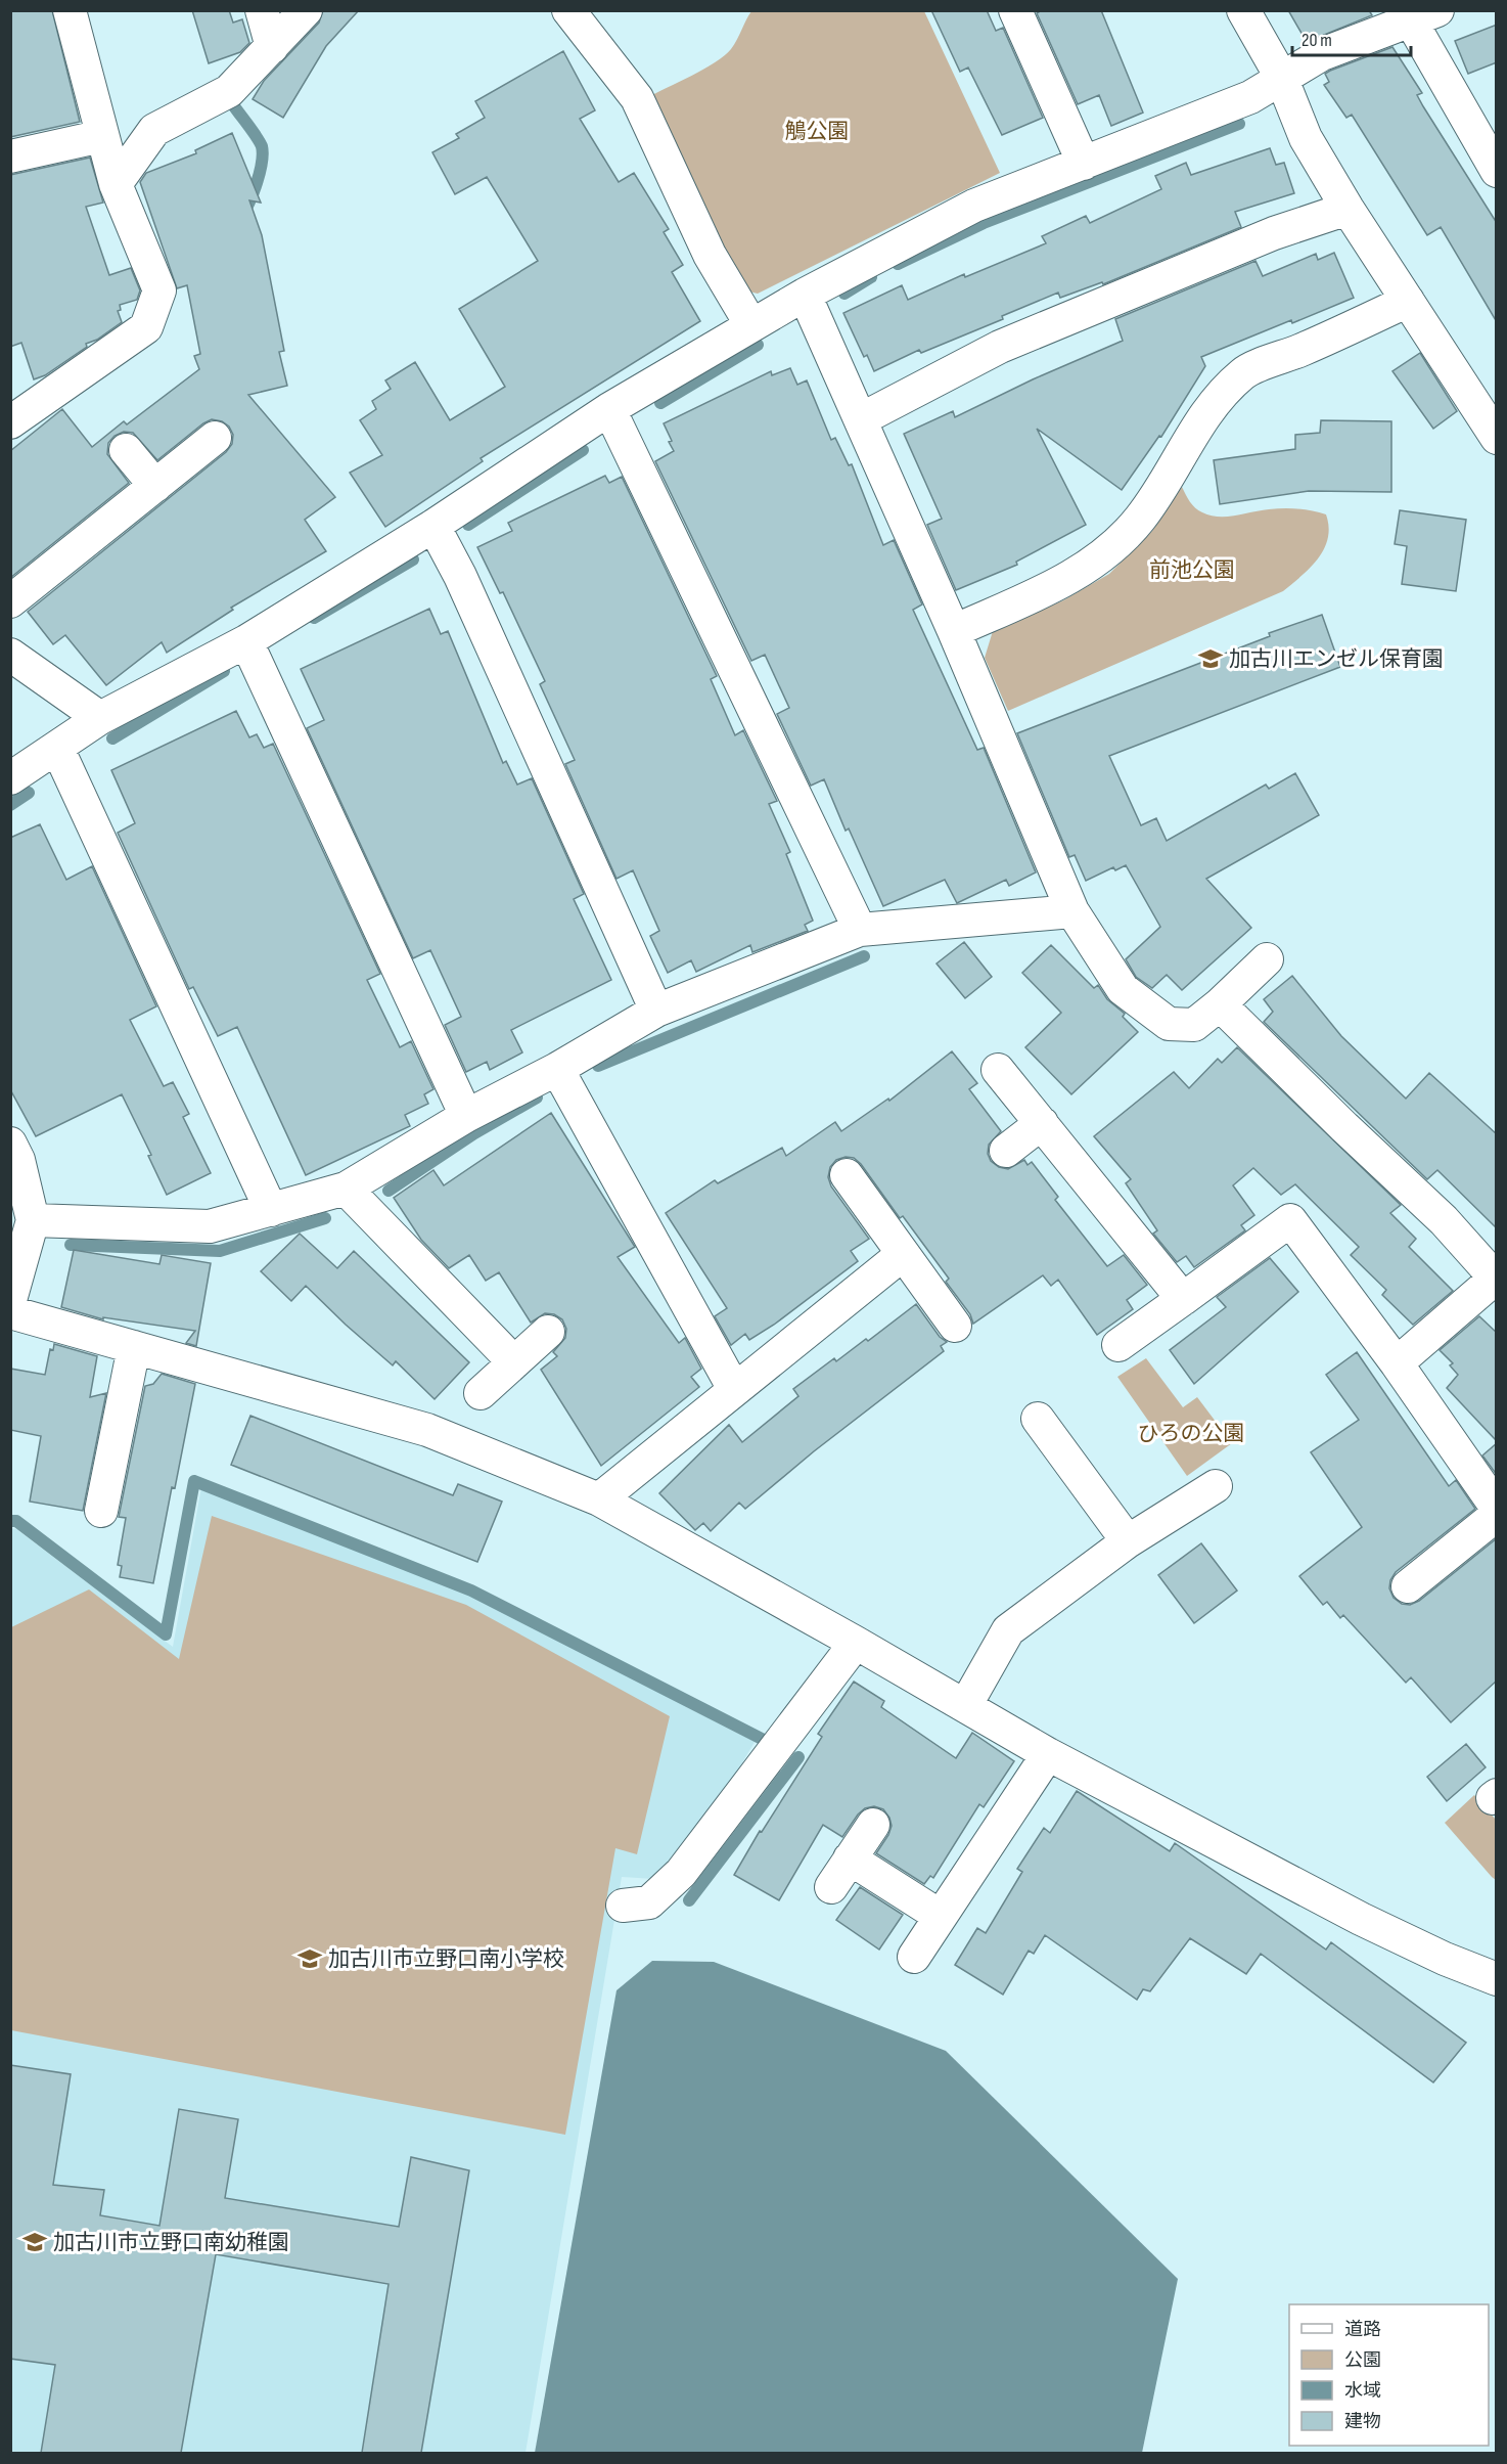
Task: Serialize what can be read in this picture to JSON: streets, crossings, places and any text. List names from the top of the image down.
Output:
{
  "parks": ["鵤公園", "前池公園", "ひろの公園"],
  "places": {
    "school or university": ["加古川エンゼル保育園", "加古川市立野口南小学校", "加古川市立野口南幼稚園"]
  },
  "legend": [
    "道路",
    "公園",
    "水域",
    "建物"
  ],
  "scale_bar": "20 m"
}
